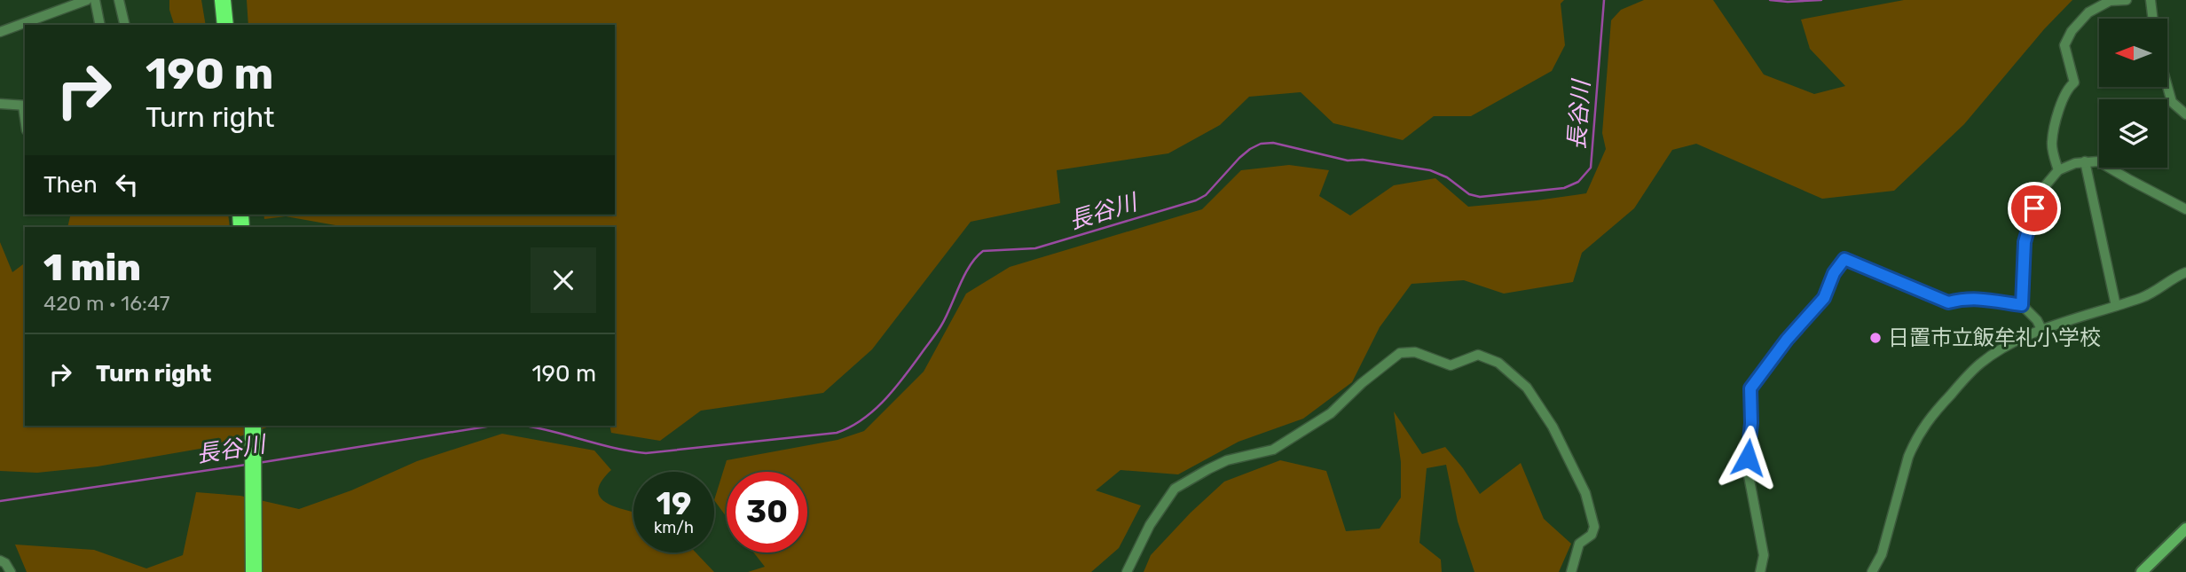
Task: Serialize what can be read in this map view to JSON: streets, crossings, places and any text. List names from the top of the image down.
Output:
{
  "water": ["長谷川"],
  "places": ["日置市立飯牟礼小学校"],
  "north": "left",
  "page": {
    "turn": ["190 m", "Turn right"],
    "then": "Then",
    "heading": ["1 min", "420 m · 16:47"],
    "list": [
      {
        "name": "Turn right",
        "value": "190 m"
      }
    ],
    "speed": "19 km/h",
    "limit": "30"
  }
}
